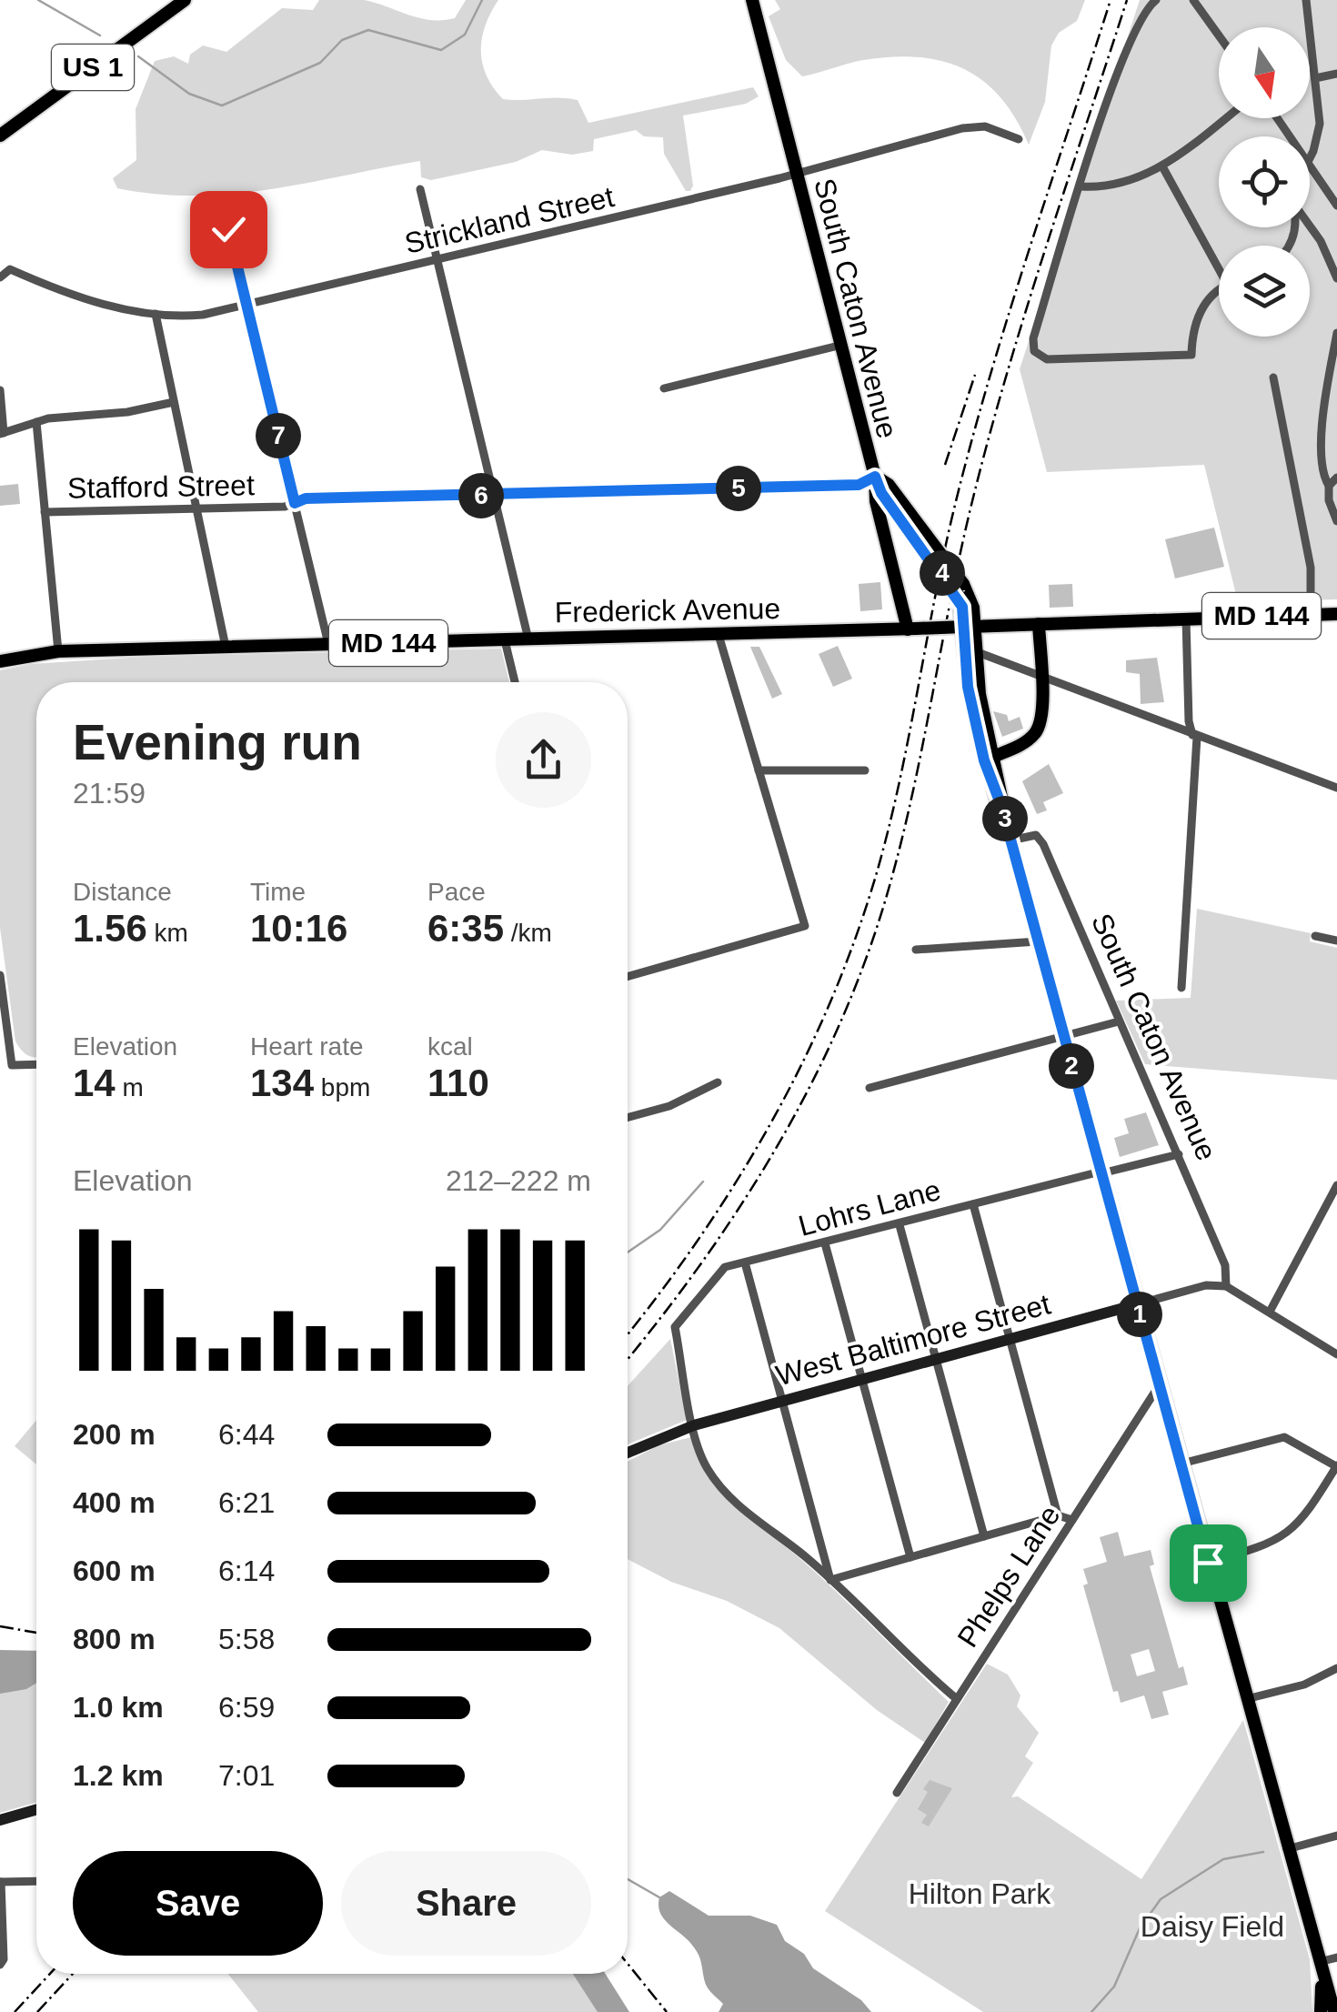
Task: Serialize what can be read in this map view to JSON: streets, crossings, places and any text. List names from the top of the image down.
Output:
{
  "streets": {
    "main road": [
      "US 1",
      "South Caton Avenue",
      "Frederick Avenue",
      "MD 144",
      "West Baltimore Street"
    ],
    "street": [
      "Strickland Street",
      "Stafford Street",
      "Lohrs Lane",
      "Phelps Lane"
    ]
  },
  "crossings": [
    ["Strickland Street", "South Caton Avenue"],
    ["South Caton Avenue", "Stafford Street"],
    ["South Caton Avenue", "Frederick Avenue"],
    ["South Caton Avenue", "Lohrs Lane"],
    ["South Caton Avenue", "West Baltimore Street"],
    ["Lohrs Lane", "West Baltimore Street"]
  ],
  "parks": ["Hilton Park", "Daisy Field"],
  "north": "bottom",
  "page": {
    "pins": [
      "7",
      "5",
      "6",
      "4",
      "3",
      "2",
      "1"
    ],
    "heading": ["Evening run", "21:59"],
    "stats": [
      ["Distance", "1.56 km"],
      ["Time", "10:16"],
      ["Pace", "6:35 /km"],
      ["Elevation", "14 m"],
      ["Heart rate", "134 bpm"],
      ["kcal", "110"]
    ],
    "chart": ["Elevation", "212–222 m"],
    "list": [
      {
        "name": "200 m",
        "note": "6:44"
      },
      {
        "name": "400 m",
        "note": "6:21"
      },
      {
        "name": "600 m",
        "note": "6:14"
      },
      {
        "name": "800 m",
        "note": "5:58"
      },
      {
        "name": "1.0 km",
        "note": "6:59"
      },
      {
        "name": "1.2 km",
        "note": "7:01"
      }
    ],
    "buttons": ["Save", "Share"]
  }
}
